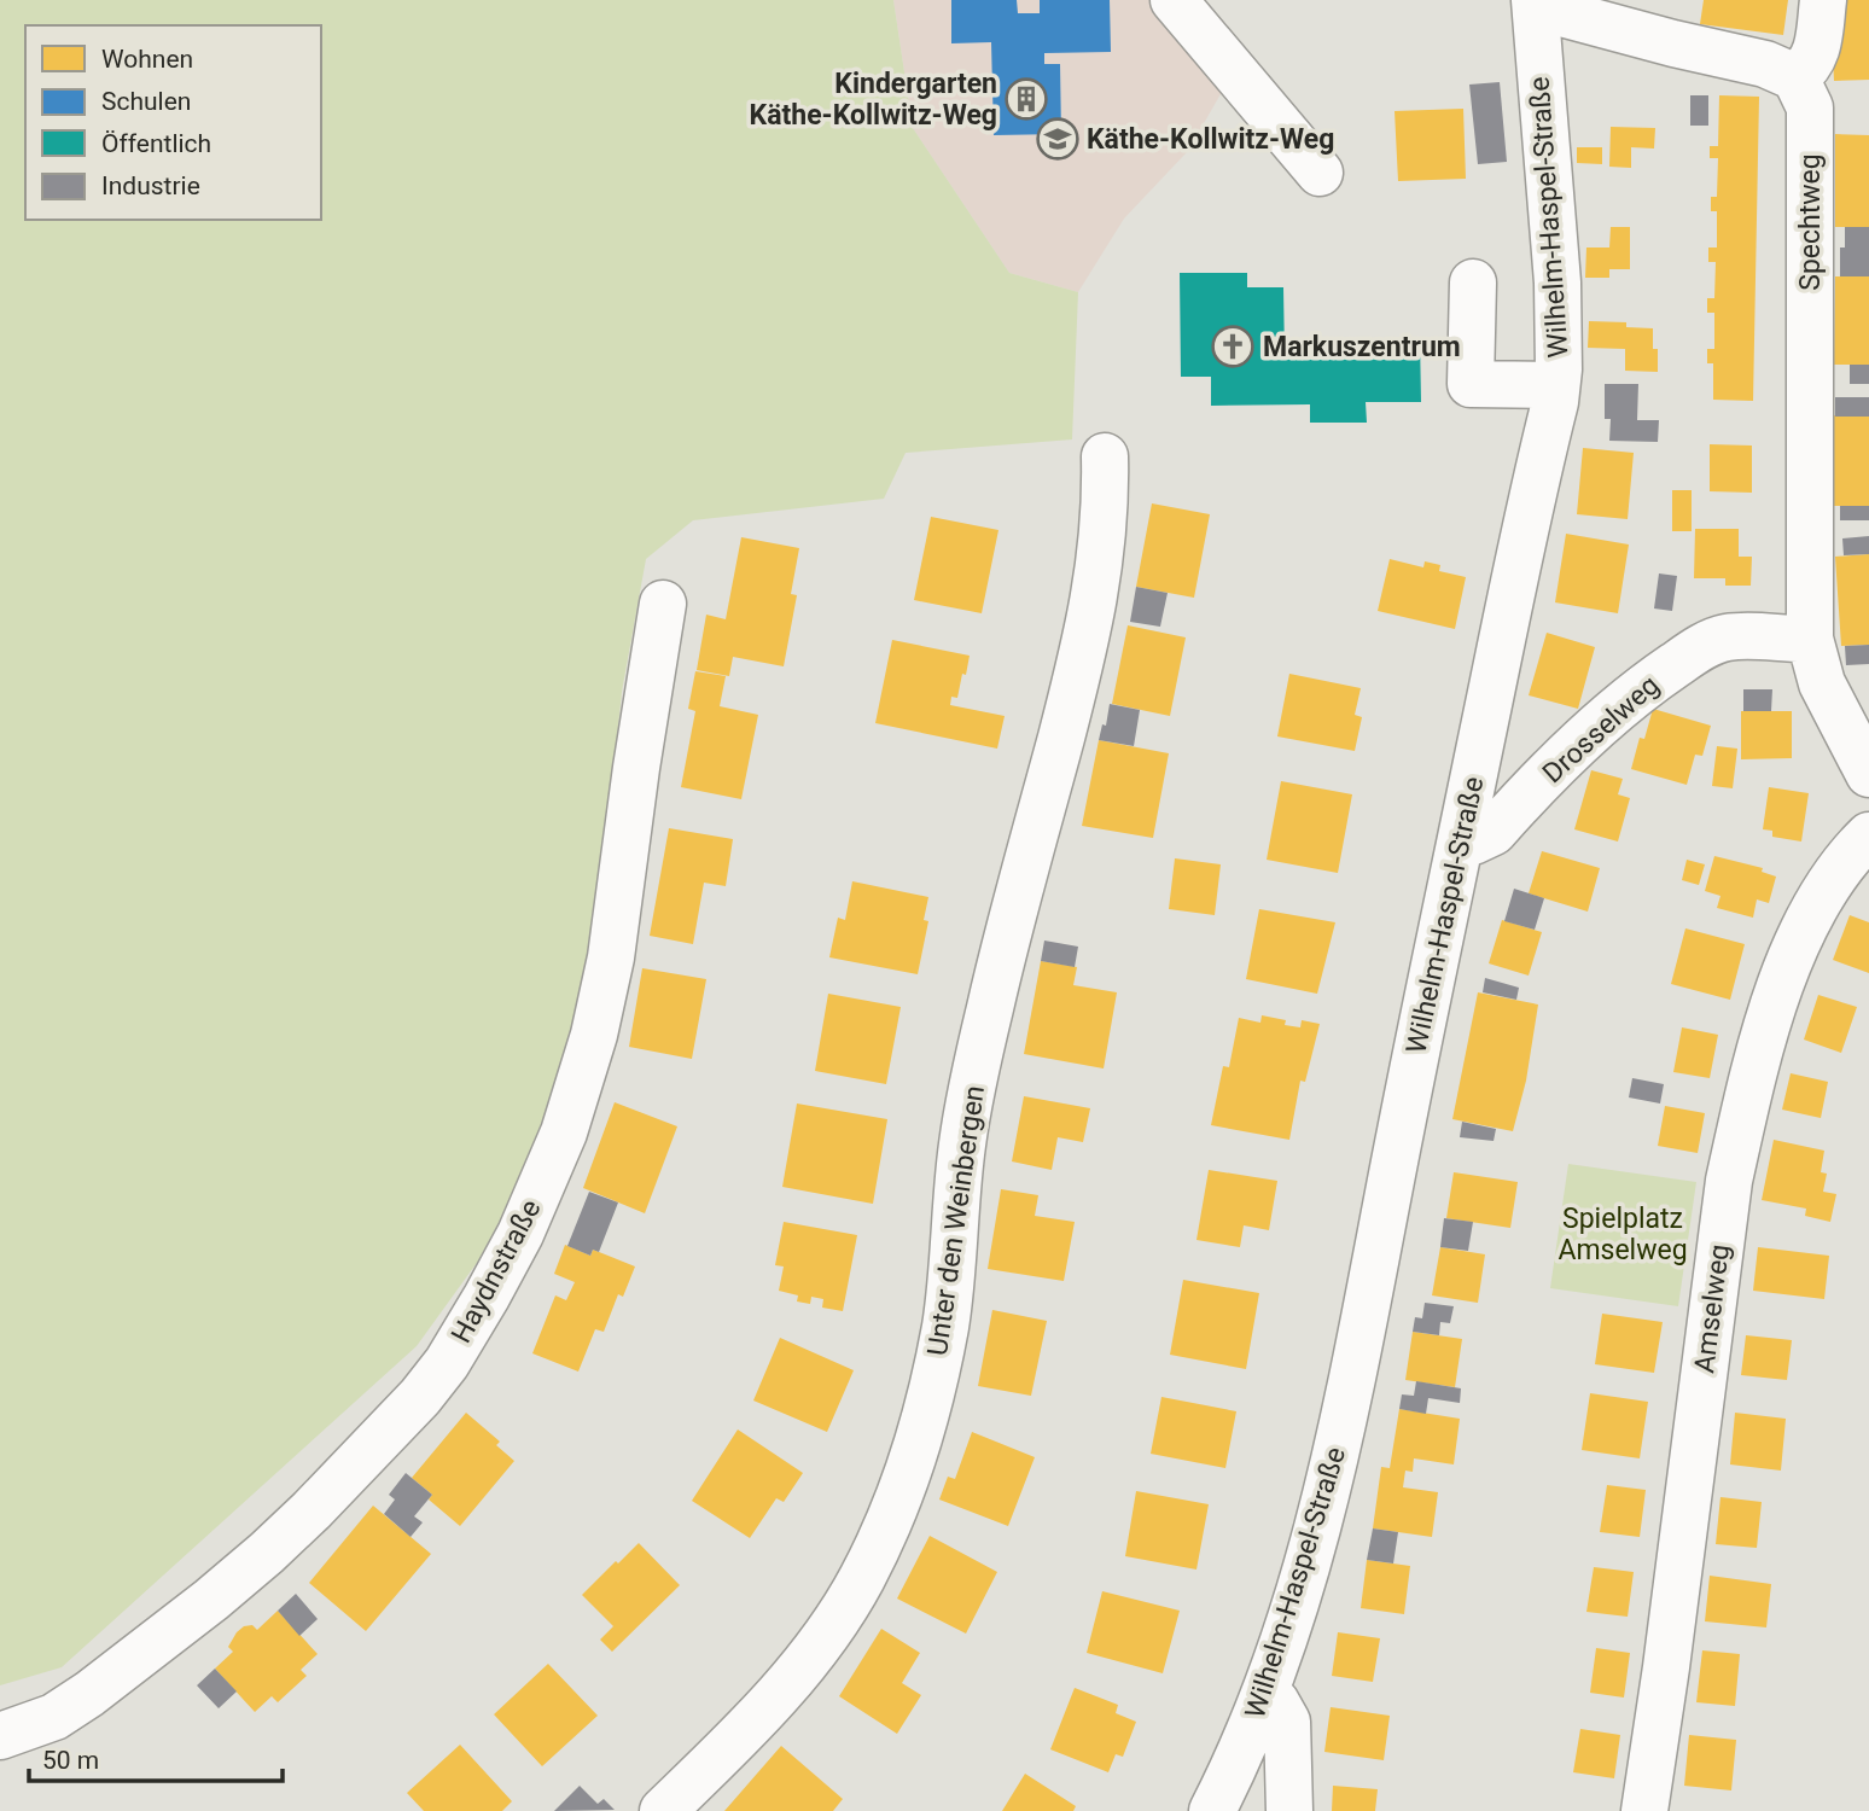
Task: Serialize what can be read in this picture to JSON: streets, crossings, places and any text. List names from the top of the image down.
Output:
{
  "streets": {
    "street": [
      "Wilhelm-Haspel-Straße",
      "Spechtweg",
      "Drosselweg",
      "Unter den Weinbergen",
      "Haydnstraße",
      "Amselweg"
    ]
  },
  "crossings": [
    ["Wilhelm-Haspel-Straße", "Drosselweg"],
    ["Spechtweg", "Drosselweg"]
  ],
  "parks": ["Spielplatz Amselweg"],
  "places": {
    "building": ["Kindergarten Käthe-Kollwitz-Weg"],
    "school or university": ["Käthe-Kollwitz-Weg"],
    "church": ["Markuszentrum"]
  },
  "legend": [
    "Wohnen",
    "Schulen",
    "Öffentlich",
    "Industrie"
  ],
  "scale_bar": "50 m"
}
